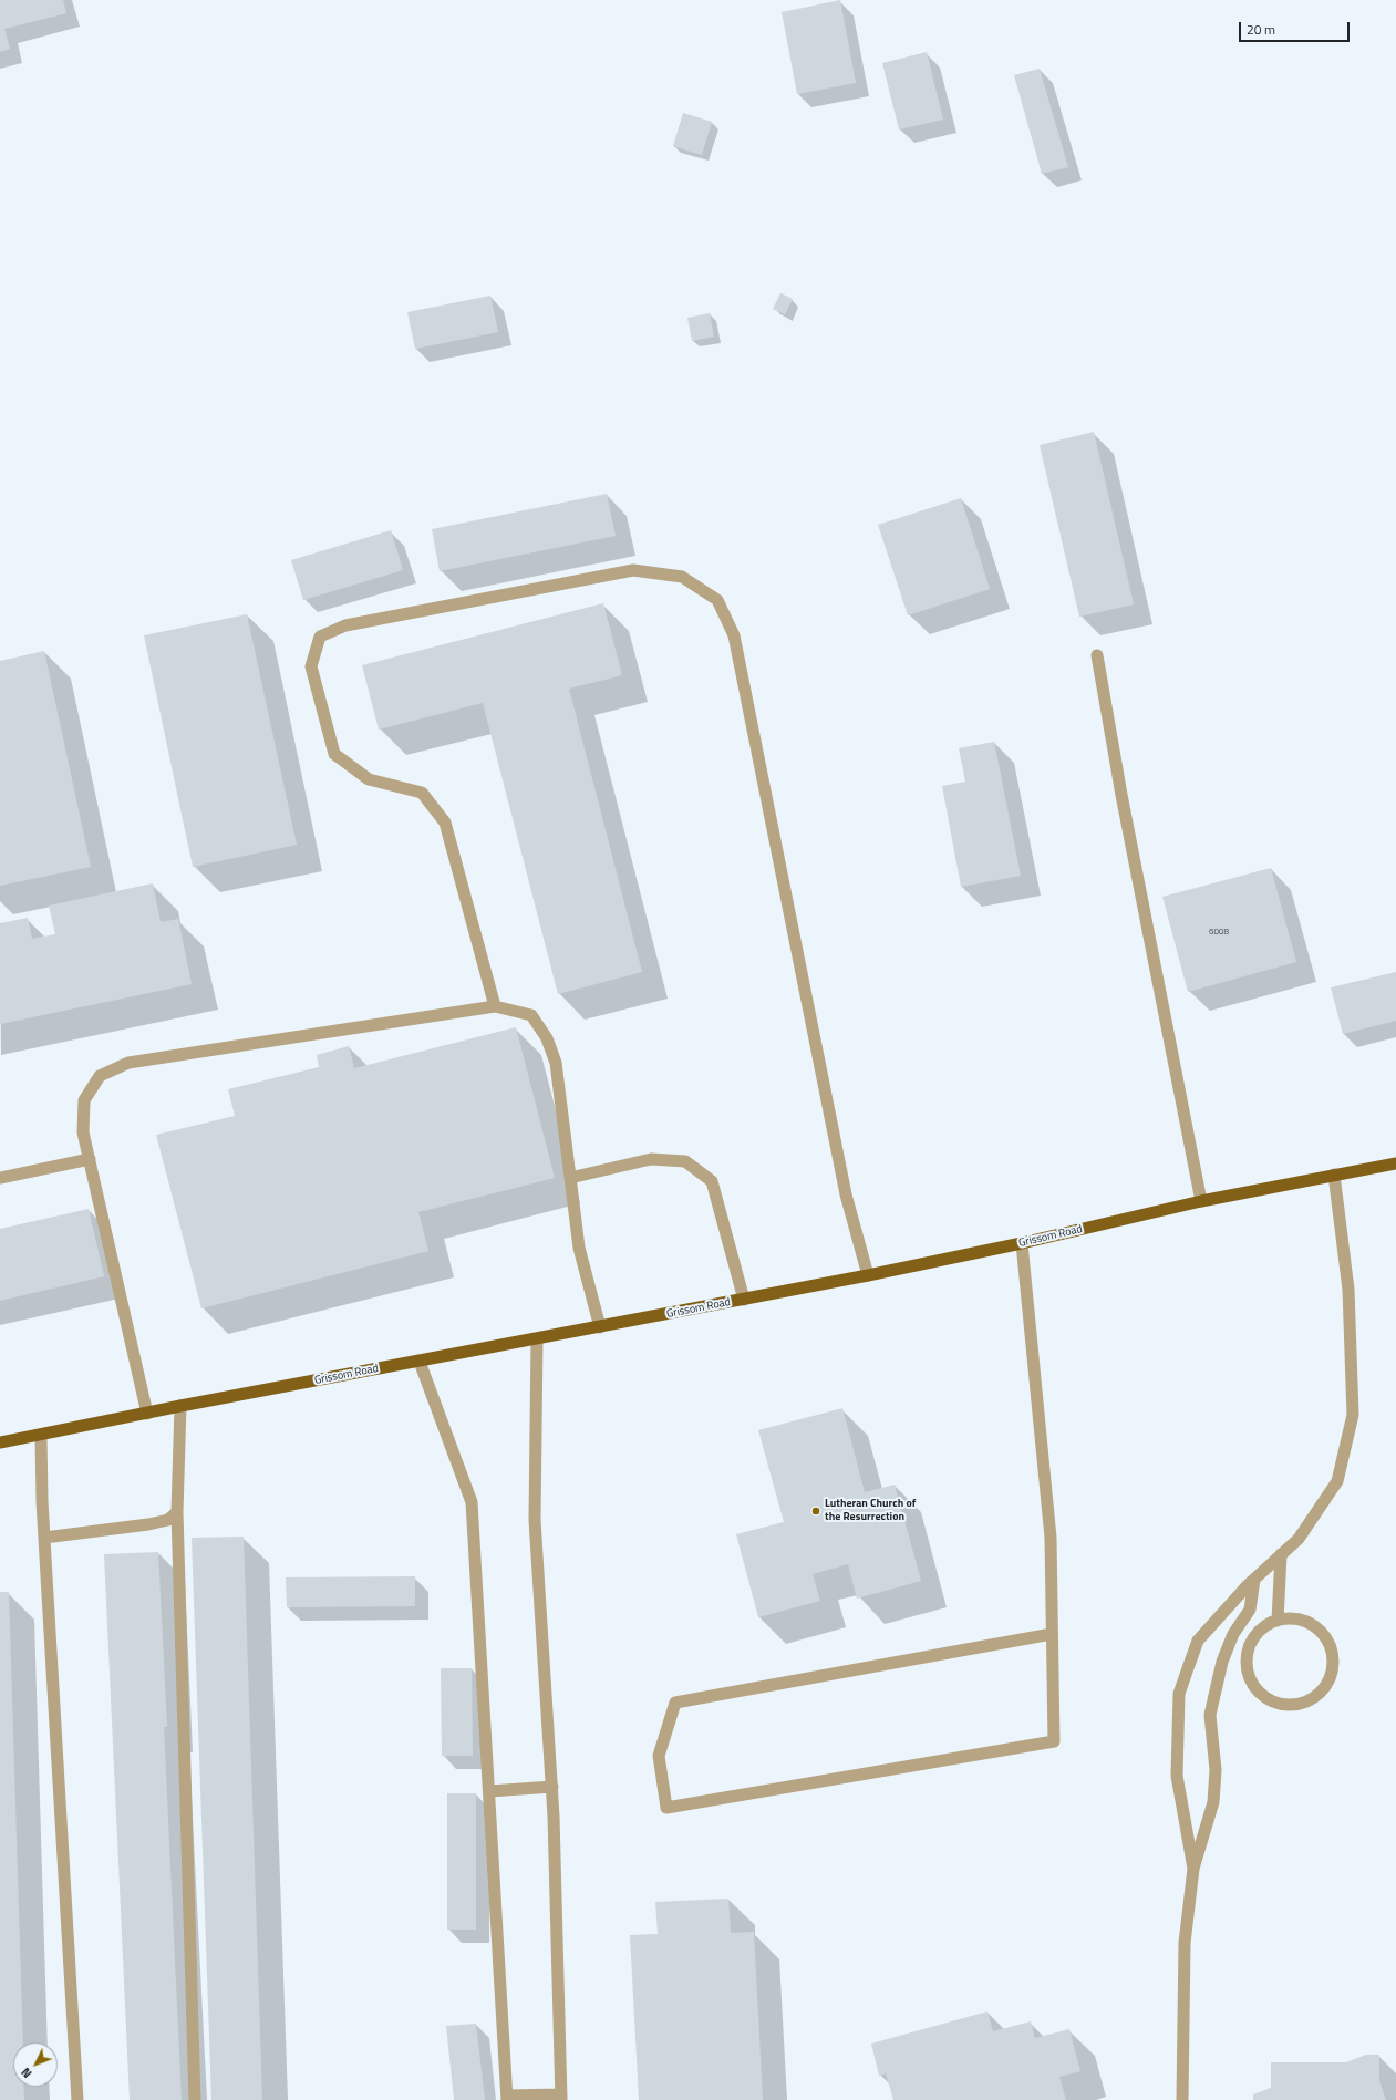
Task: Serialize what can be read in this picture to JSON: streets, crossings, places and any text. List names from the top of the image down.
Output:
{
  "streets": {
    "main road": ["Grissom Road"]
  },
  "places": ["Lutheran Church of the Resurrection"],
  "house_numbers": ["6008"],
  "scale_bar": "20 m",
  "north": "bottom left"
}
